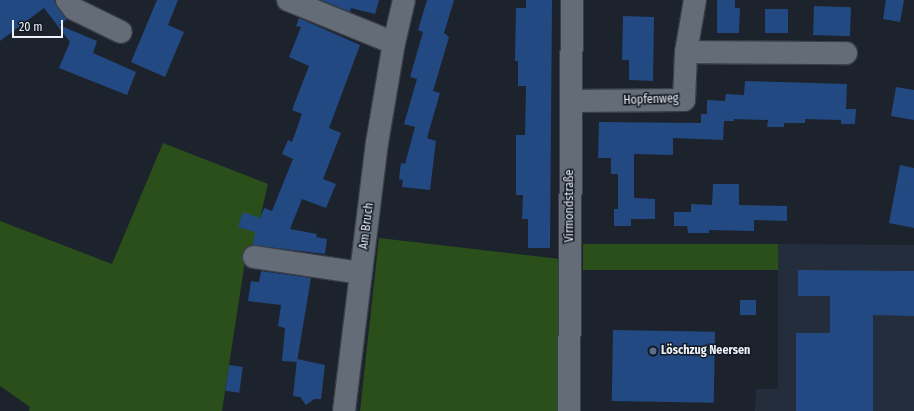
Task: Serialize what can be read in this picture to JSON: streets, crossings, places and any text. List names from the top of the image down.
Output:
{
  "streets": {
    "street": ["Hopfenweg", "Virmondstraße", "Am Bruch"]
  },
  "crossings": [
    ["Hopfenweg", "Virmondstraße"]
  ],
  "places": ["Löschzug Neersen"],
  "scale_bar": "20 m"
}
